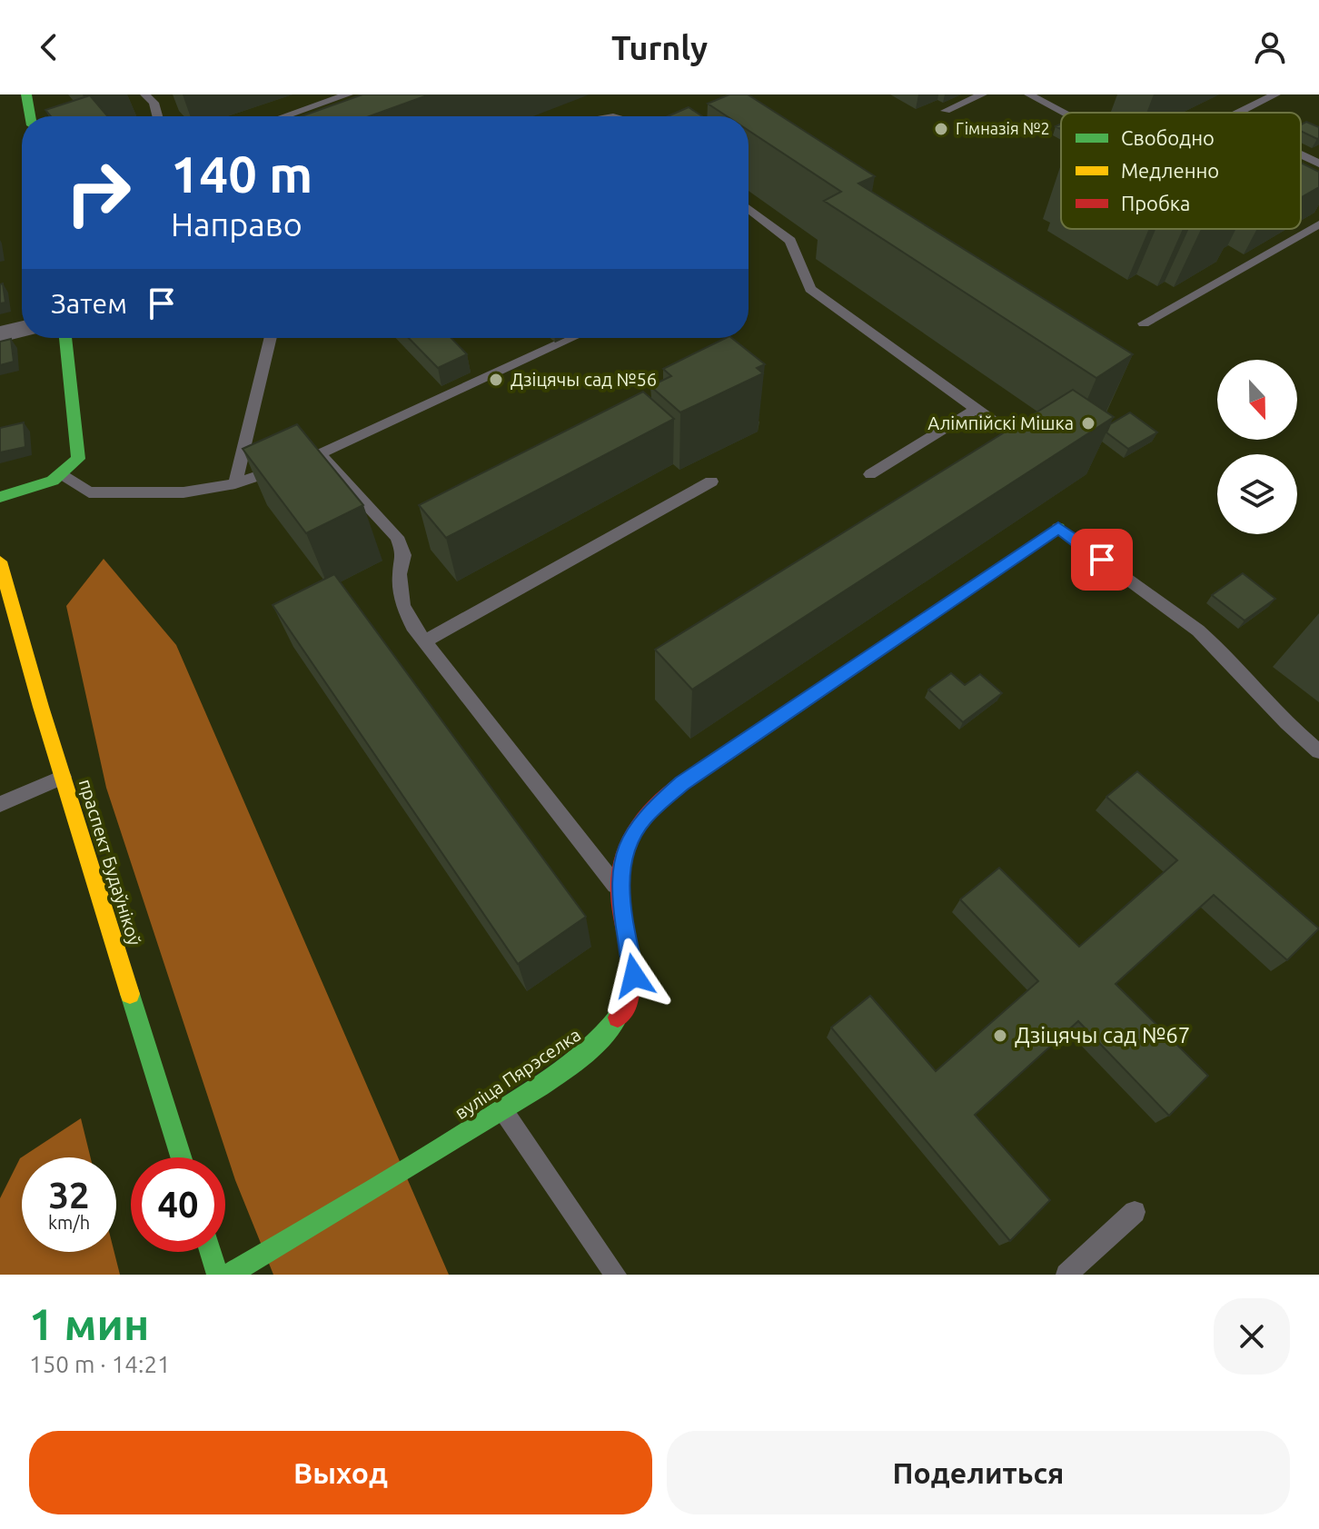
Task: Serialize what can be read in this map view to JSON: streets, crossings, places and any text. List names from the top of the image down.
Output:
{
  "streets": {
    "street": ["праспект Будаўнікоў", "вуліца Пярэселка"]
  },
  "places": [
    "Гімназія №2",
    "Дзіцячы сад №56",
    "Алімпійскі Мішка",
    "Дзіцячы сад №67"
  ],
  "legend": ["Свободно", "Медленно", "Пробка"],
  "north": "bottom",
  "page": {
    "header": "Turnly",
    "turn": ["140 m", "Направо"],
    "then": "Затем",
    "speed": "32 km/h",
    "limit": "40",
    "heading": ["1 мин", "150 m · 14:21"],
    "buttons": ["Выход", "Поделиться"]
  }
}
